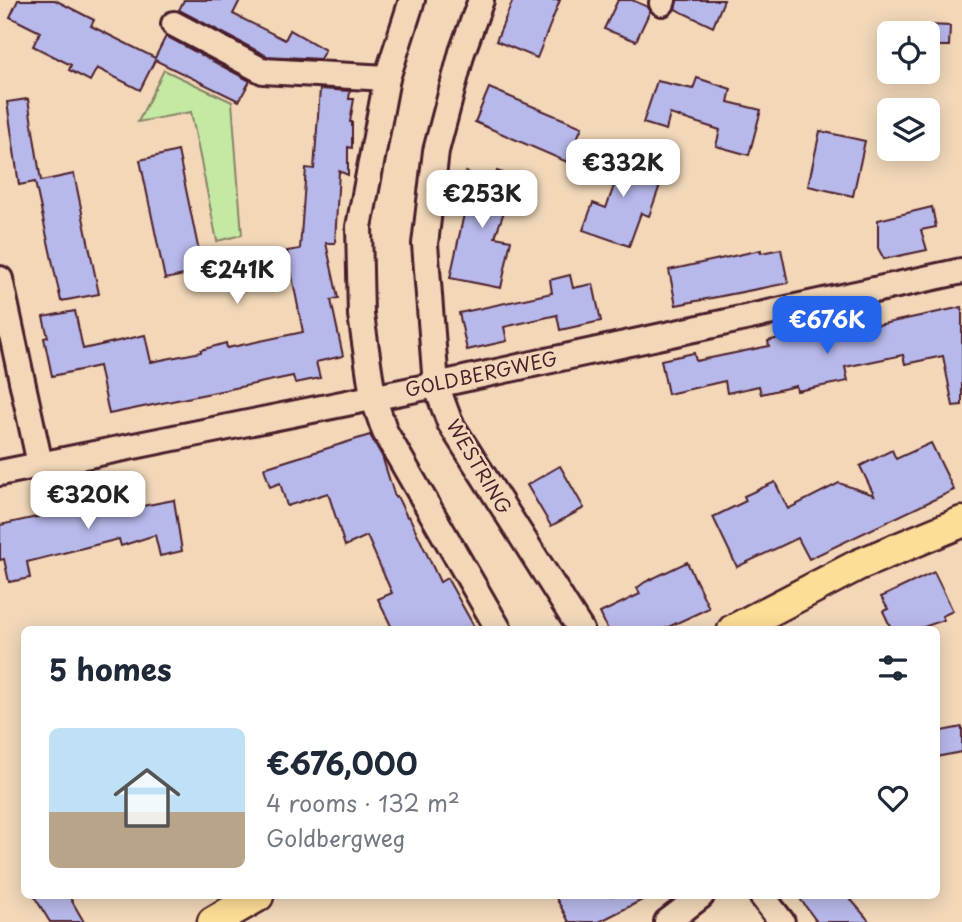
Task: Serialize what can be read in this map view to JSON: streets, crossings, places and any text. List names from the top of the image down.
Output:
{
  "streets": {
    "street": ["GOLDBERGWEG", "WESTRING"]
  },
  "crossings": [
    ["GOLDBERGWEG", "WESTRING"]
  ],
  "page": {
    "price": [
      "€332K",
      "€253K",
      "€241K",
      "€676K",
      "€320K"
    ],
    "heading": "5 homes",
    "list": [
      {
        "name": "€676,000",
        "note": "4 rooms · 132 m² · Goldbergweg"
      }
    ]
  }
}
